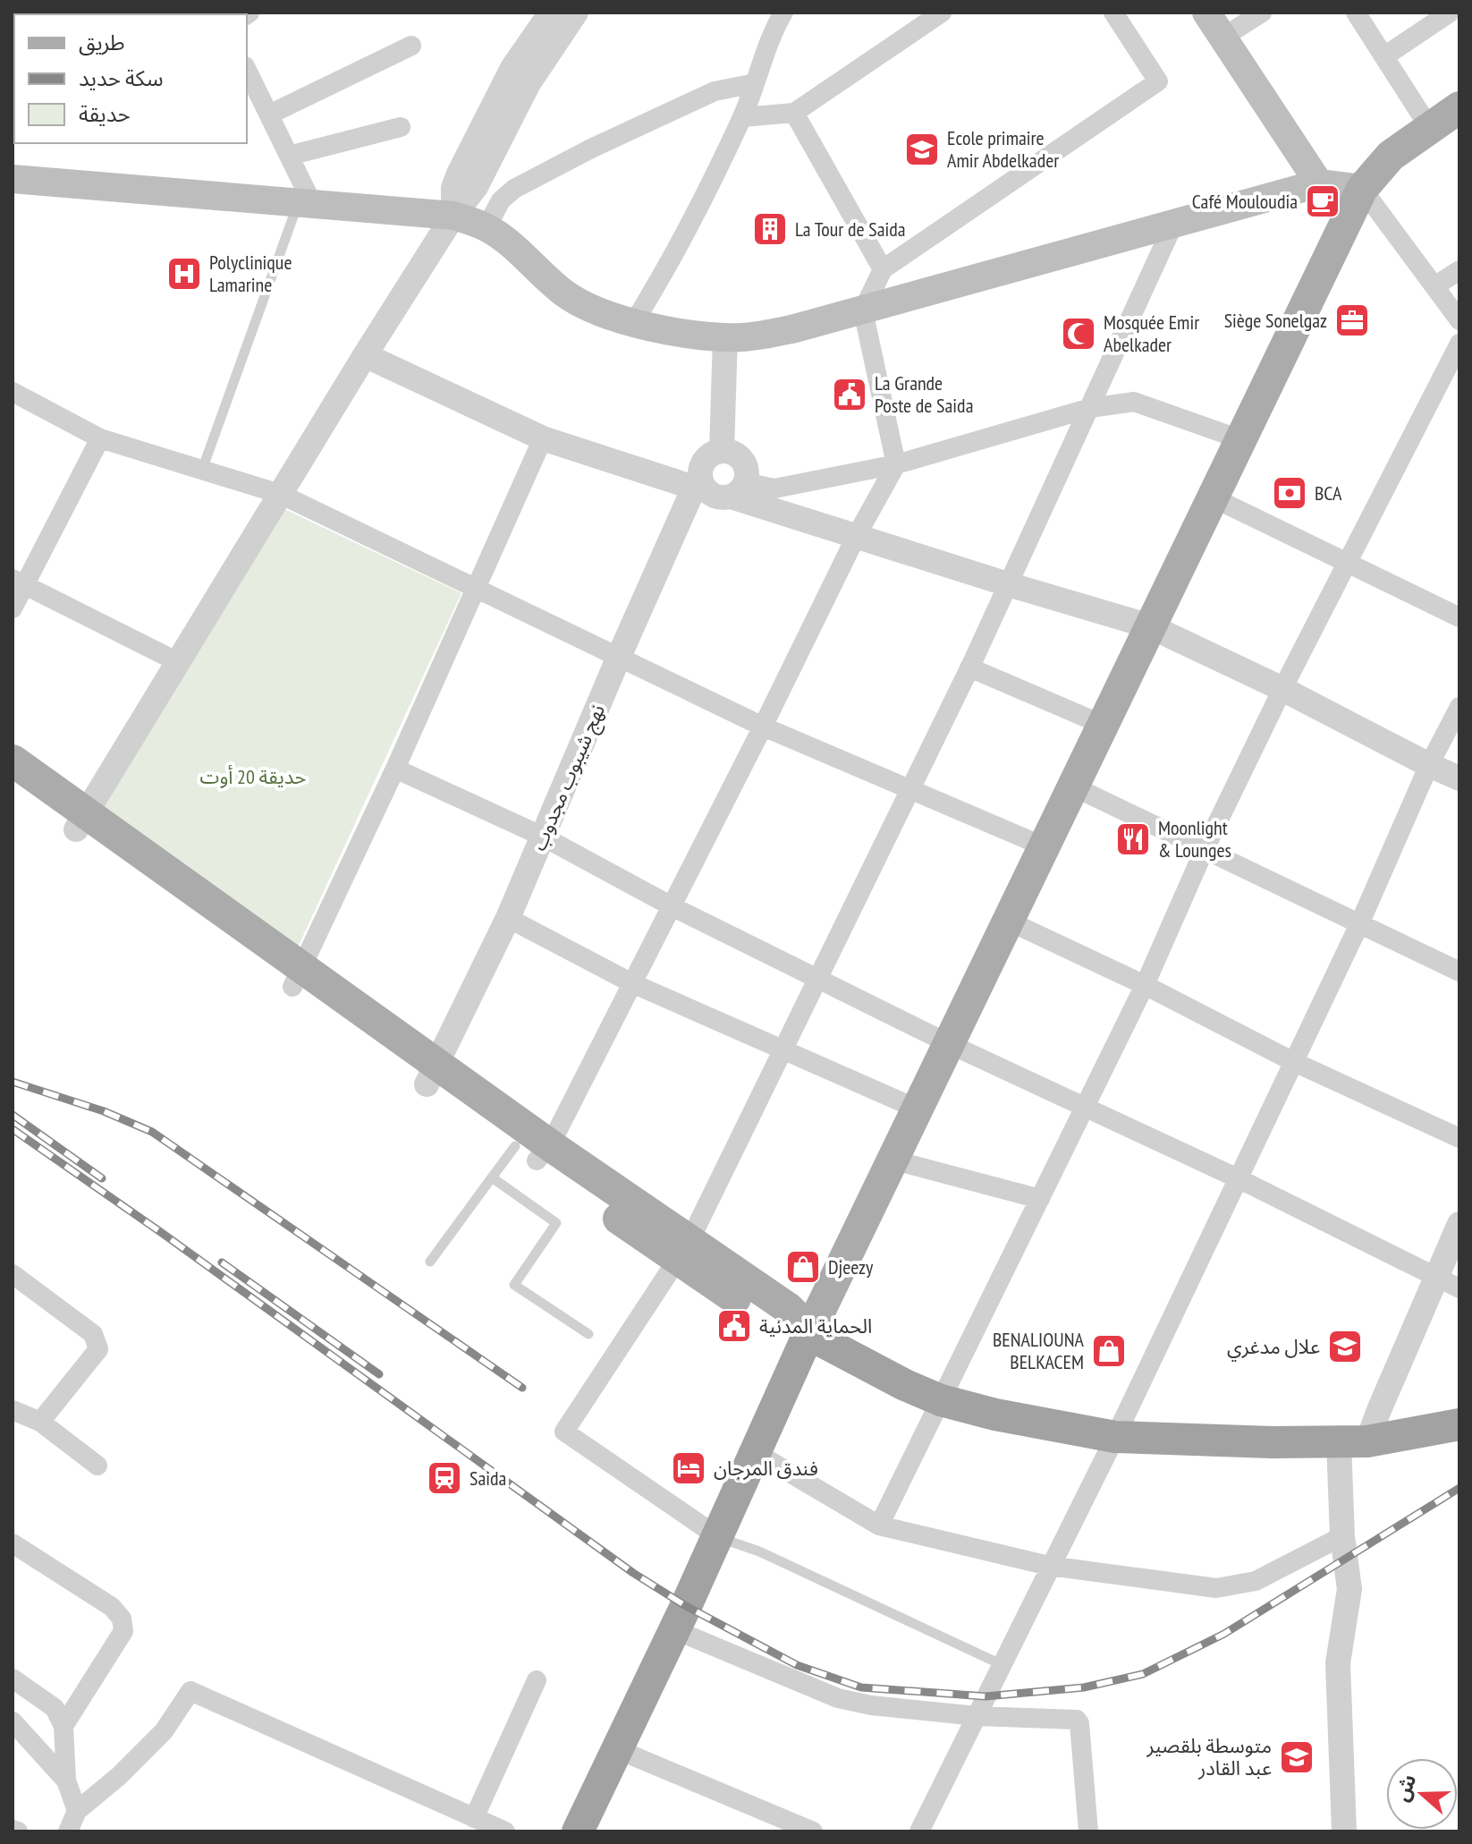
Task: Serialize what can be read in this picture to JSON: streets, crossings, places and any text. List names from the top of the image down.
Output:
{
  "streets": {
    "street": ["نهج شيبوب مجدوب"]
  },
  "parks": ["حديقة 20 أوت"],
  "places": {
    "school or university": ["Ecole primaire Amir Abdelkader", "علال مدغري", "متوسطة بلقصير عبد القادر"],
    "cafe": ["Café Mouloudia"],
    "building": ["La Tour de Saida"],
    "hospital": ["Polyclinique Lamarine"],
    "office": ["Siège Sonelgaz"],
    "mosque": ["Mosquée Emir Abelkader"],
    "public building": ["La Grande Poste de Saida", "الحماية المدنية"],
    "bank": ["BCA"],
    "restaurant": ["Moonlight & Lounges"],
    "shop": ["Djeezy", "BENALIOUNA BELKACEM"],
    "hotel": ["فندق المرجان"],
    "station": ["Saida"]
  },
  "legend": ["طريق", "سكة حديد", "حديقة"],
  "north": "left"
}
